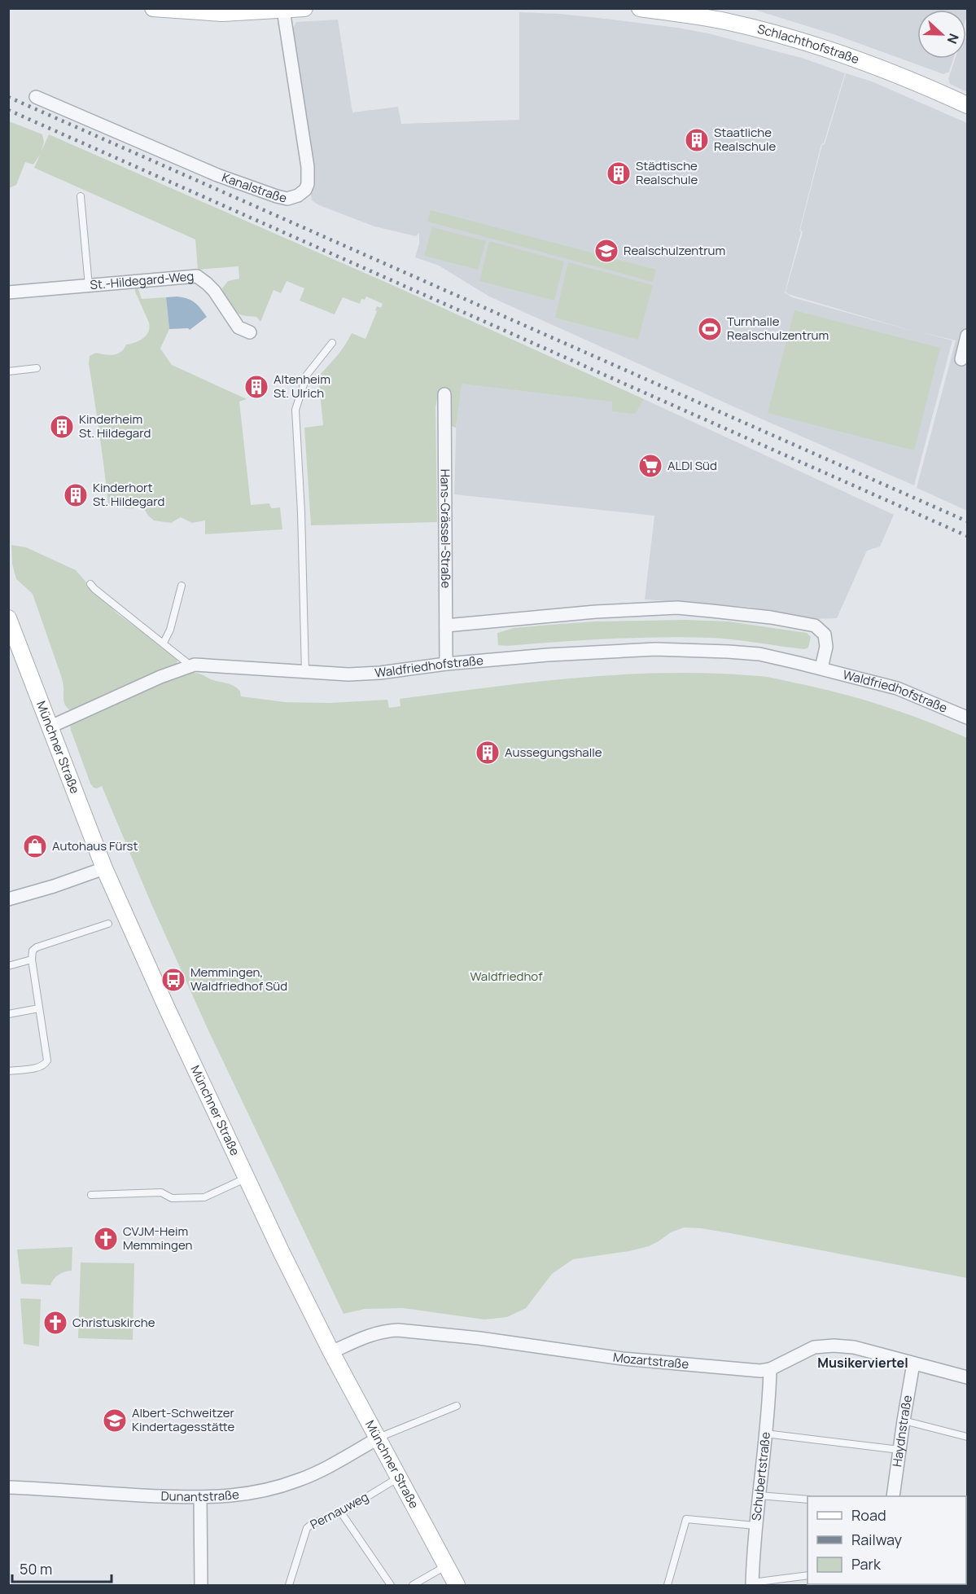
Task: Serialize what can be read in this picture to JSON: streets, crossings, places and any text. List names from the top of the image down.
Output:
{
  "streets": {
    "street": [
      "Schlachthofstraße",
      "Kanalstraße",
      "St.-Hildegard-Weg",
      "Hans-Grässel-Straße",
      "Waldfriedhofstraße",
      "Münchner Straße",
      "Mozartstraße",
      "Haydnstraße",
      "Schubertstraße",
      "Dunantstraße"
    ],
    "lane": ["Pernauweg"]
  },
  "crossings": [
    ["Hans-Grässel-Straße", "Waldfriedhofstraße"],
    ["Waldfriedhofstraße", "Münchner Straße"],
    ["Münchner Straße", "Mozartstraße"],
    ["Münchner Straße", "Dunantstraße"],
    ["Münchner Straße", "Pernauweg"],
    ["Mozartstraße", "Haydnstraße"],
    ["Mozartstraße", "Schubertstraße"]
  ],
  "districts": ["Musikerviertel"],
  "parks": ["Waldfriedhof"],
  "places": {
    "building": [
      "Staatliche Realschule",
      "Städtische Realschule",
      "Altenheim St. Ulrich",
      "Kinderheim St. Hildegard",
      "Kinderhort St. Hildegard",
      "Aussegungshalle"
    ],
    "school or university": ["Realschulzentrum", "Albert-Schweitzer Kindertagesstätte"],
    "sports": ["Turnhalle Realschulzentrum"],
    "supermarket": ["ALDI Süd"],
    "shop": ["Autohaus Fürst"],
    "bus stop": ["Memmingen, Waldfriedhof Süd"],
    "church": ["CVJM-Heim Memmingen", "Christuskirche"]
  },
  "legend": ["Road", "Railway", "Park"],
  "scale_bar": "50 m",
  "north": "right"
}
